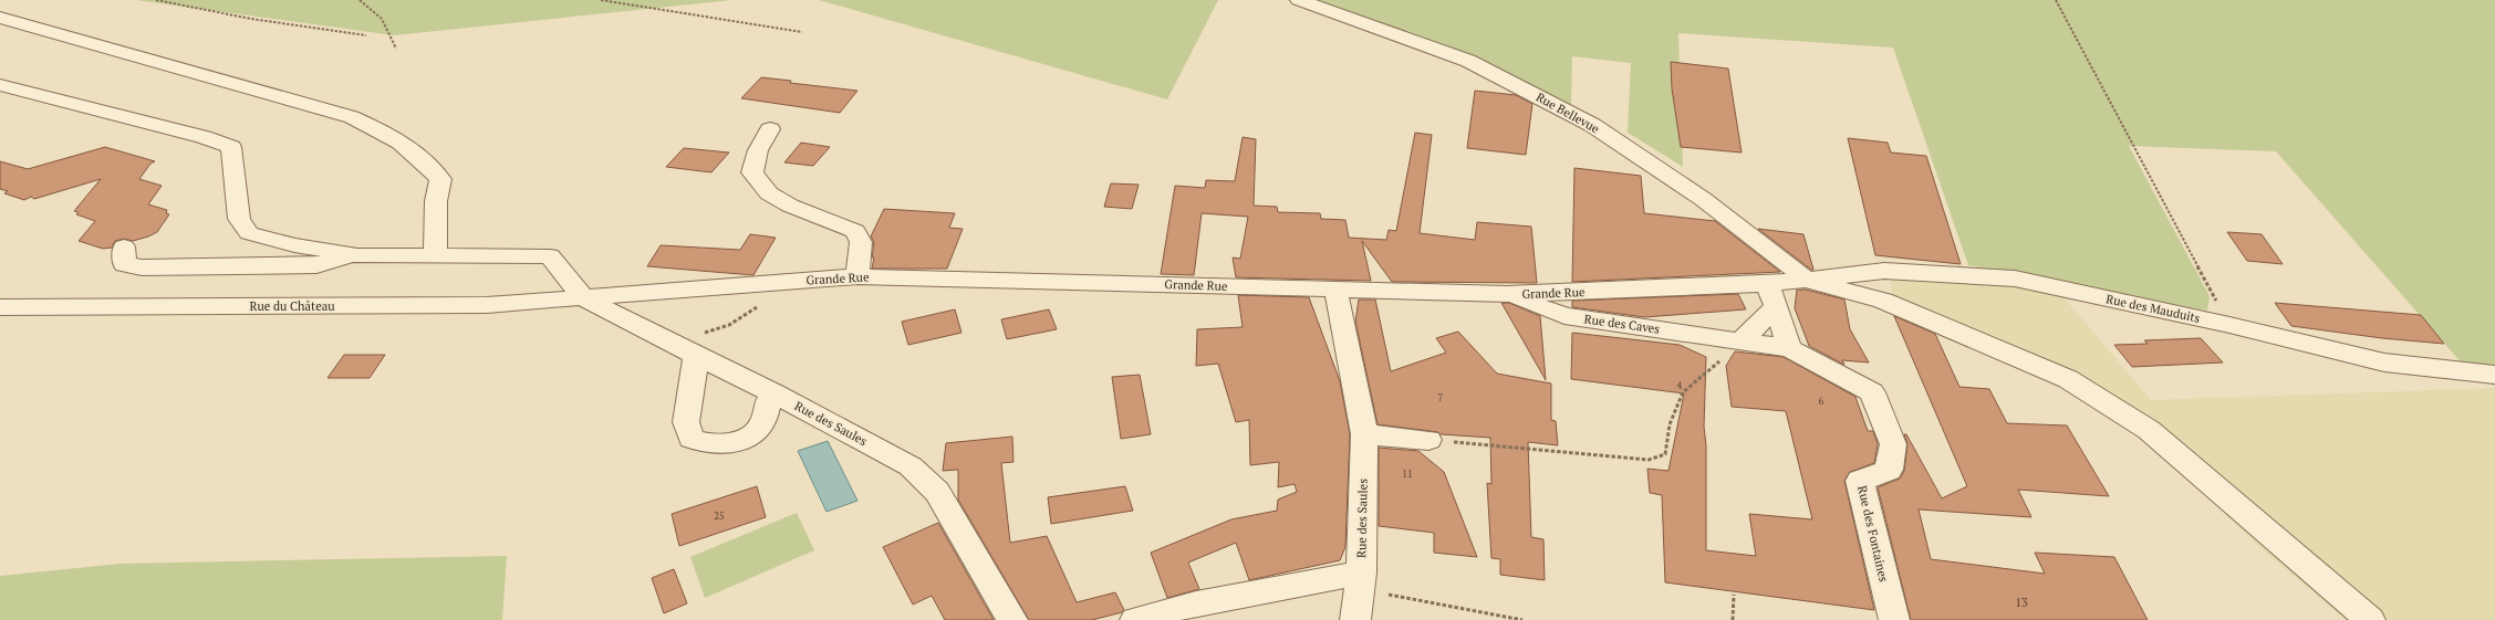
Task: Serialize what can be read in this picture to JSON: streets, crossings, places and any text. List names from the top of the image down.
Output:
{
  "streets": {
    "street": [
      "Rue Bellevue",
      "Grande Rue",
      "Rue du Château",
      "Rue des Mauduits",
      "Rue des Caves",
      "Rue des Saules",
      "Rue des Fontaines"
    ]
  },
  "crossings": [
    ["Rue Bellevue", "Grande Rue"],
    ["Rue Bellevue", "Rue des Mauduits"],
    ["Grande Rue", "Rue du Château"],
    ["Grande Rue", "Rue des Mauduits"],
    ["Grande Rue", "Rue des Caves"],
    ["Grande Rue", "Rue des Saules"],
    ["Rue du Château", "Rue des Saules"],
    ["Rue des Caves", "Rue des Fontaines"]
  ],
  "house_numbers": [
    "4",
    "7",
    "6",
    "11",
    "25",
    "13"
  ]
}
